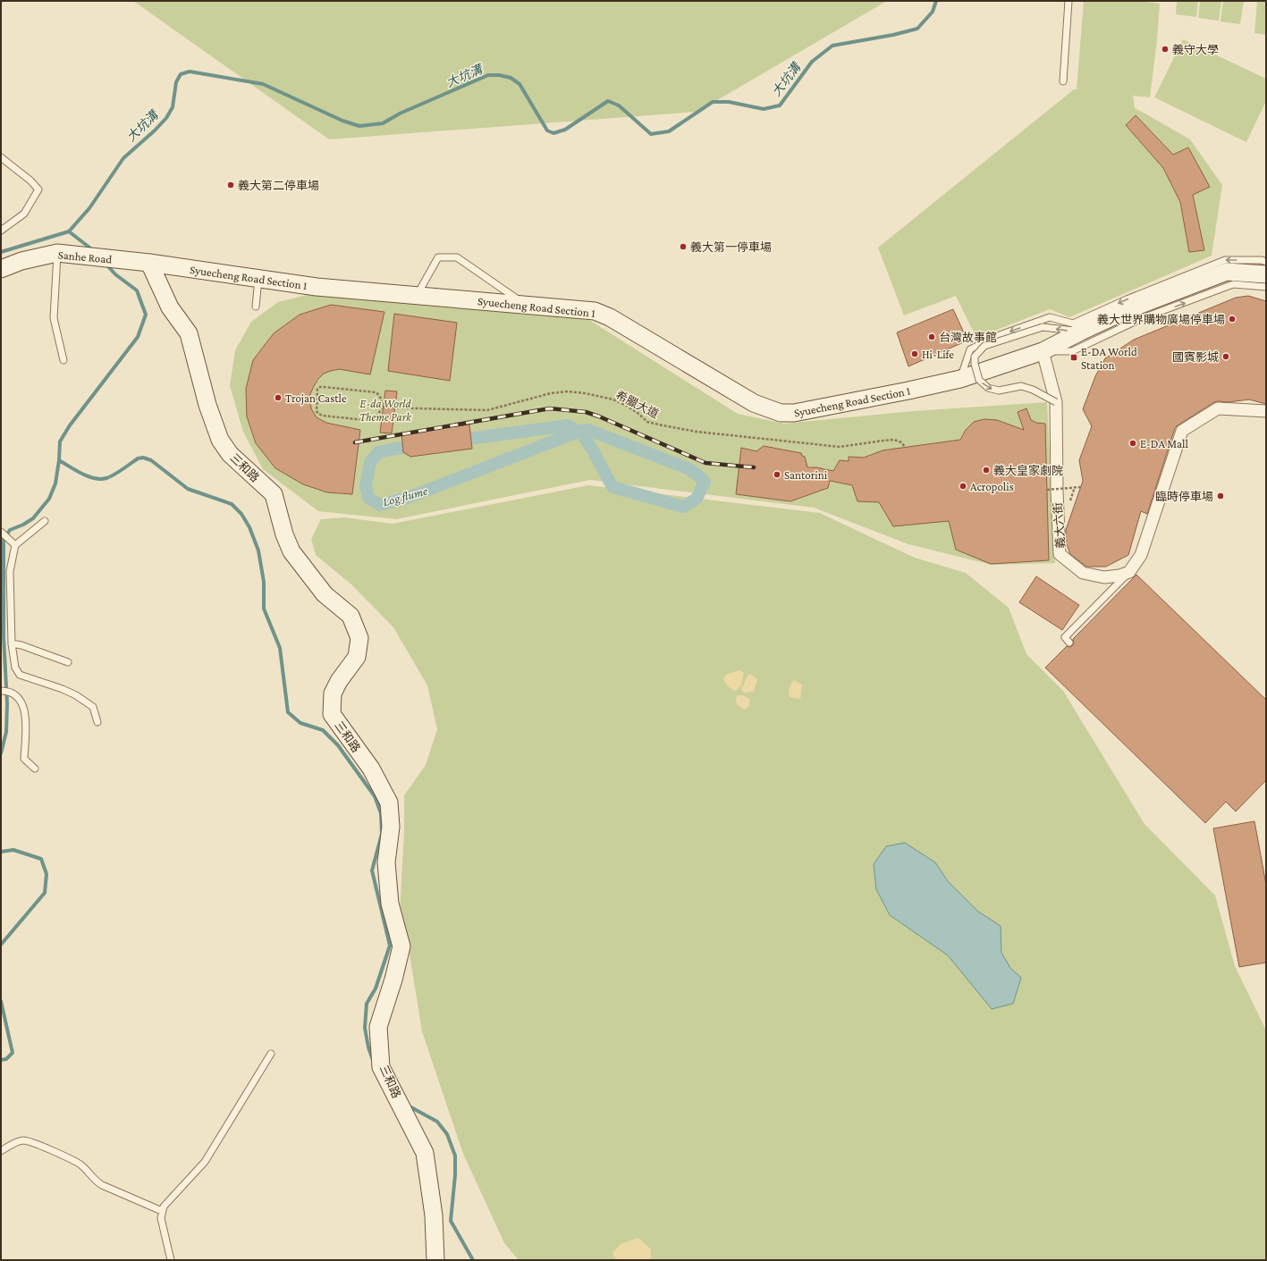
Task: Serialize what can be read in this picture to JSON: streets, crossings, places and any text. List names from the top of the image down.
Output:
{
  "streets": {
    "main road": ["Sanhe Road", "Syuecheng Road Section 1", "三和路"],
    "street": ["義大六街"],
    "path": ["希臘大道"]
  },
  "crossings": [
    ["Sanhe Road", "Syuecheng Road Section 1"],
    ["Sanhe Road", "三和路"],
    ["Syuecheng Road Section 1", "三和路"],
    ["Syuecheng Road Section 1", "義大六街"]
  ],
  "water": ["大坑溝", "Log flume"],
  "parks": ["E-da World Theme Park"],
  "places": {
    "other": [
      "義守大學",
      "義大第二停車場",
      "義大第一停車場",
      "義大世界購物廣場停車場",
      "台灣故事館",
      "Hi-Life",
      "國賓影城",
      "Trojan Castle",
      "E-DA Mall",
      "義大皇家劇院",
      "Santorini",
      "Acropolis",
      "臨時停車場"
    ],
    "transit": ["E-DA World Station"]
  }
}
